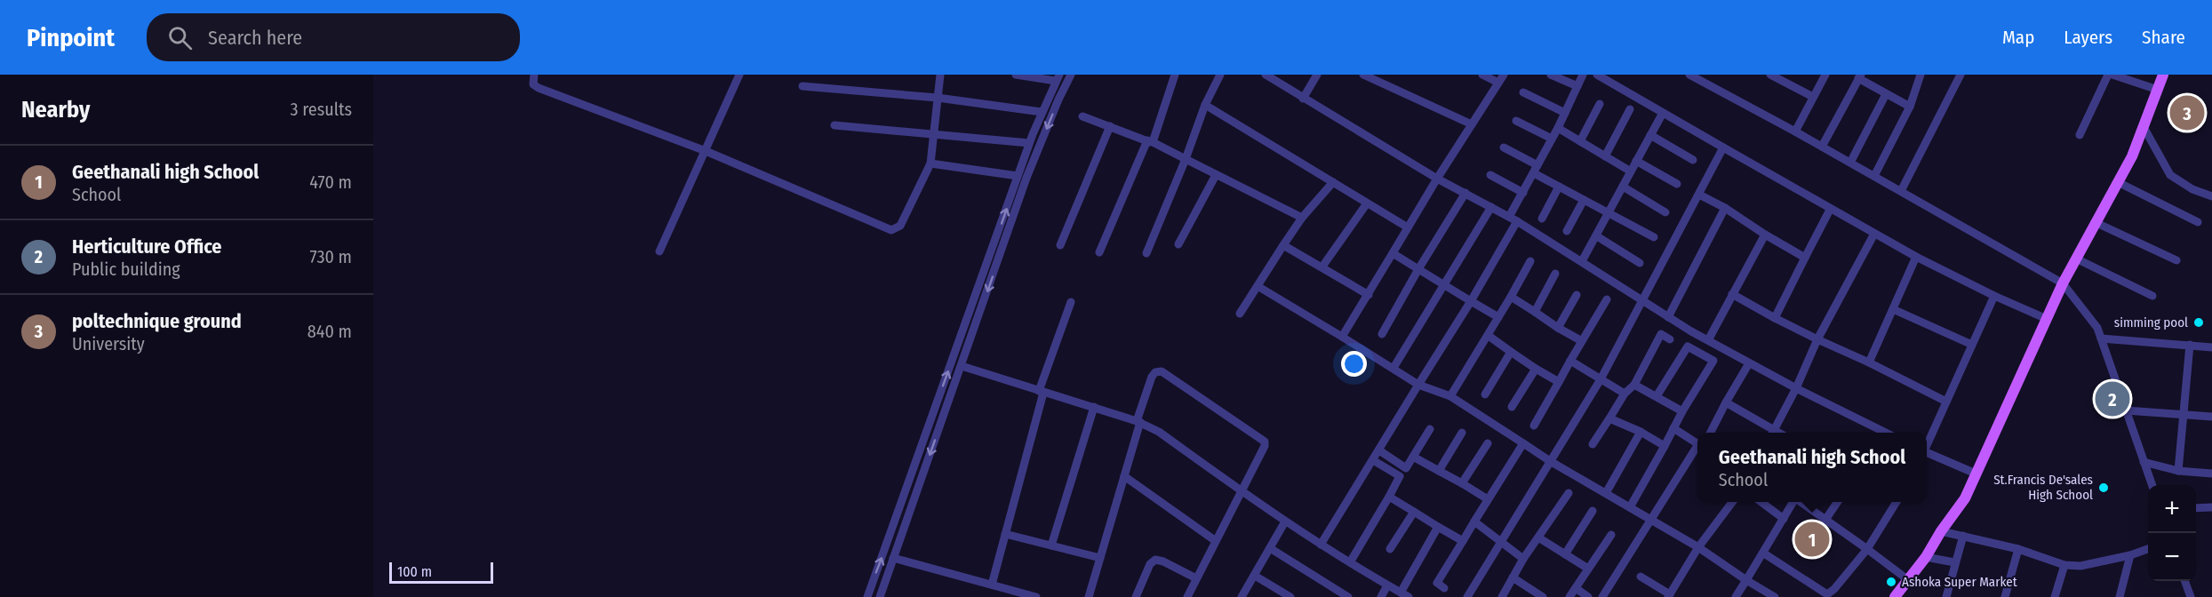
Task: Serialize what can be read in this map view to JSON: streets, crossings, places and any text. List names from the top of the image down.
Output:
{
  "places": ["simming pool", "St.Francis De'sales High School", "Ashoka Super Market"],
  "scale_bar": "100 m",
  "page": {
    "header": "Pinpoint",
    "search": "Search here",
    "nav": ["Map", "Layers", "Share"],
    "heading": ["Nearby", "3 results"],
    "pins": ["3", "2", "1"],
    "list": [
      {
        "mark": "1",
        "name": "Geethanali high School",
        "note": "School",
        "value": "470 m"
      },
      {
        "mark": "2",
        "name": "Herticulture Office",
        "note": "Public building",
        "value": "730 m"
      },
      {
        "mark": "3",
        "name": "poltechnique ground",
        "note": "University",
        "value": "840 m"
      }
    ],
    "popup": ["Geethanali high School", "School"],
    "map_buttons": ["+", "−"],
    "scale": "100 m"
  }
}
